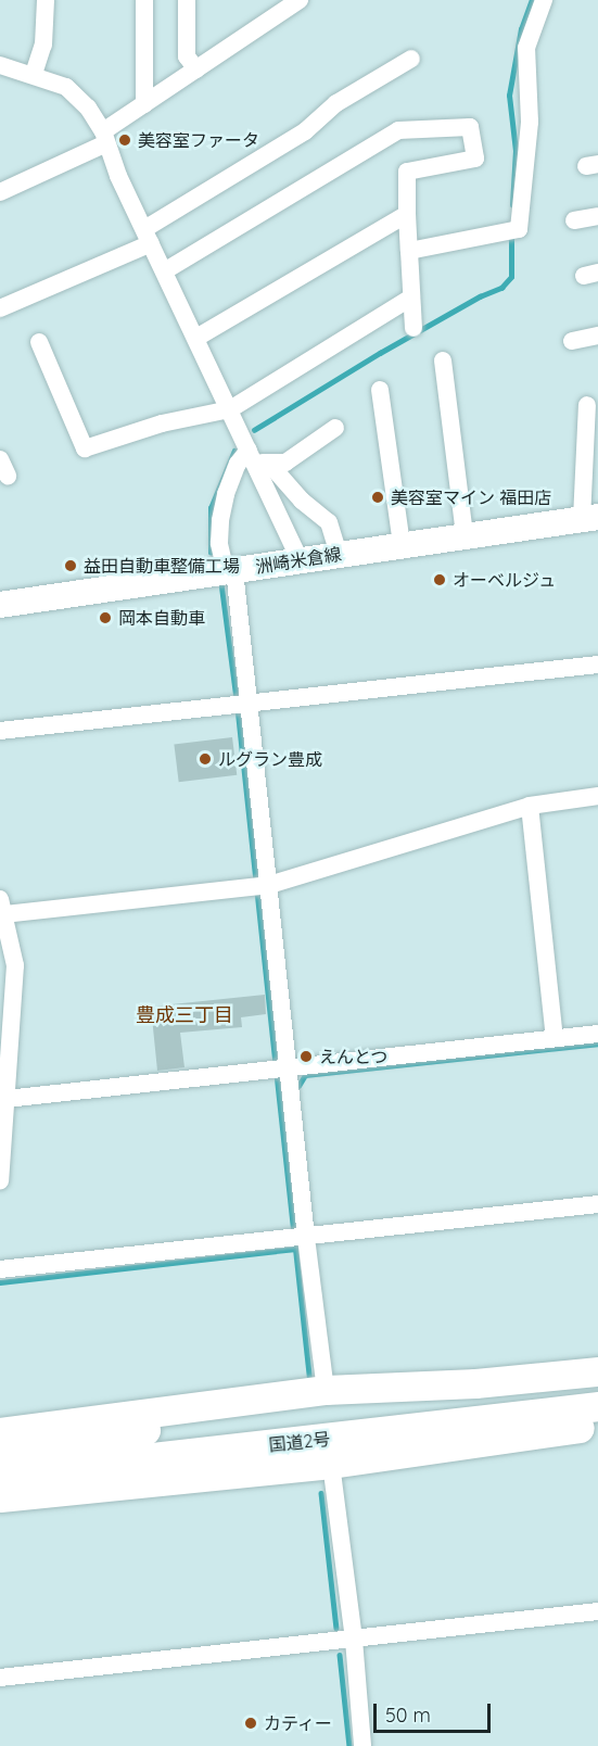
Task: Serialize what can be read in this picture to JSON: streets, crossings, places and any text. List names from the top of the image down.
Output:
{
  "streets": {
    "highway": ["国道2号"],
    "main road": ["洲崎米倉線"]
  },
  "districts": ["豊成三丁目"],
  "places": [
    "美容室ファータ",
    "美容室マイン 福田店",
    "益田自動車整備工場",
    "オーベルジュ",
    "岡本自動車",
    "ルグラン豊成",
    "えんとつ",
    "カティー"
  ],
  "scale_bar": "50 m"
}
